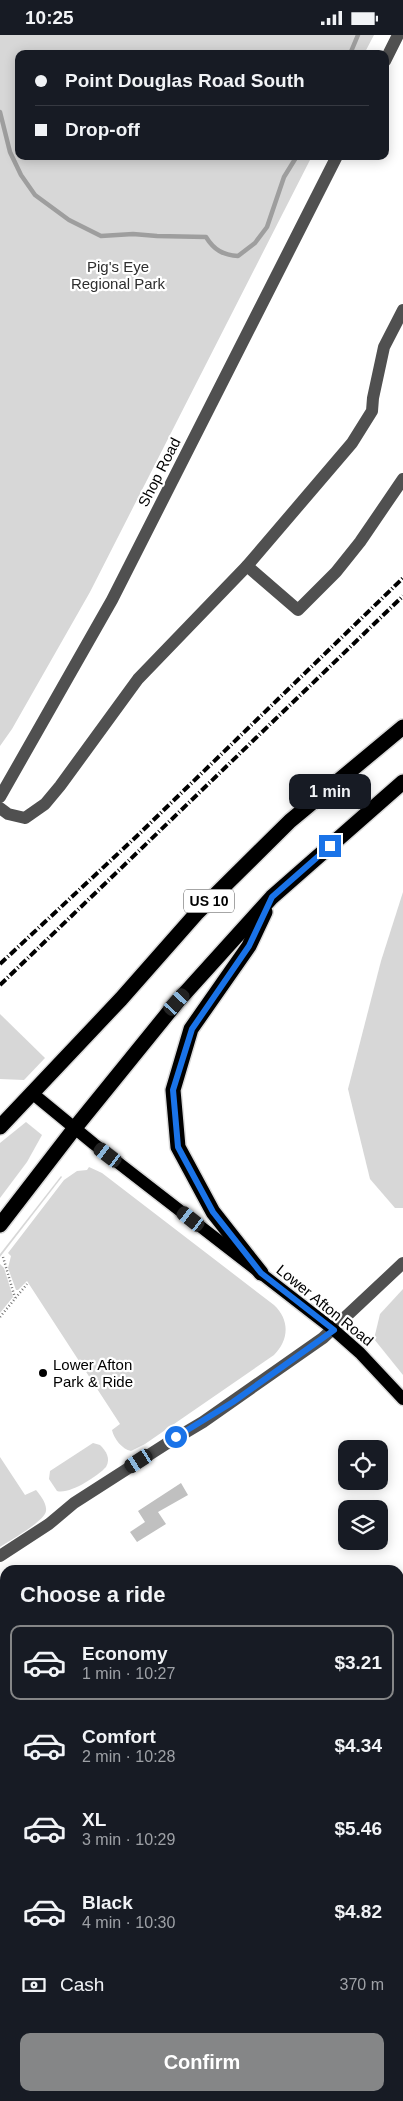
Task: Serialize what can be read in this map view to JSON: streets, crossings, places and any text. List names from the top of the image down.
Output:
{
  "streets": {
    "highway": ["US 10"],
    "main road": ["Lower Afton Road"],
    "street": ["Shop Road"]
  },
  "crossings": [
    ["US 10", "Lower Afton Road"]
  ],
  "parks": ["Pig's Eye Regional Park"],
  "places": ["Lower Afton Park & Ride"],
  "page": {
    "status": "10:25",
    "banner": ["Point Douglas Road South", "Drop-off"],
    "bubble": "1 min",
    "heading": "Choose a ride",
    "list": [
      {
        "name": "Economy",
        "note": "1 min · 10:27",
        "value": "$3.21"
      },
      {
        "name": "Comfort",
        "note": "2 min · 10:28",
        "value": "$4.34"
      },
      {
        "name": "XL",
        "note": "3 min · 10:29",
        "value": "$5.46"
      },
      {
        "name": "Black",
        "note": "4 min · 10:30",
        "value": "$4.82"
      }
    ],
    "pay": ["Cash", "370 m"],
    "buttons": "Confirm"
  }
}
